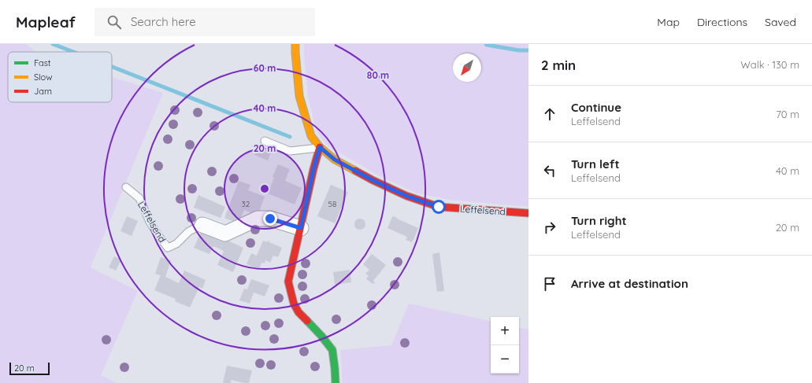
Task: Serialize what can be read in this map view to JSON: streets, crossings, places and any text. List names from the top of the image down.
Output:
{
  "streets": {
    "street": ["Leffelsend"]
  },
  "house_numbers": ["32", "58"],
  "legend": ["Fast", "Slow", "Jam"],
  "scale_bar": "20 m",
  "north": "bottom left",
  "page": {
    "header": "Mapleaf",
    "search": "Search here",
    "nav": ["Map", "Directions", "Saved"],
    "heading": ["2 min", "Walk · 130 m"],
    "list": [
      ["Continue", "Leffelsend", "70 m"],
      ["Turn left", "Leffelsend", "40 m"],
      ["Turn right", "Leffelsend", "20 m"],
      "Arrive at destination"
    ],
    "map_buttons": ["+", "−"],
    "scale": "20 m"
  },
  "rings": [
    "60 m",
    "80 m",
    "40 m",
    "20 m"
  ]
}
